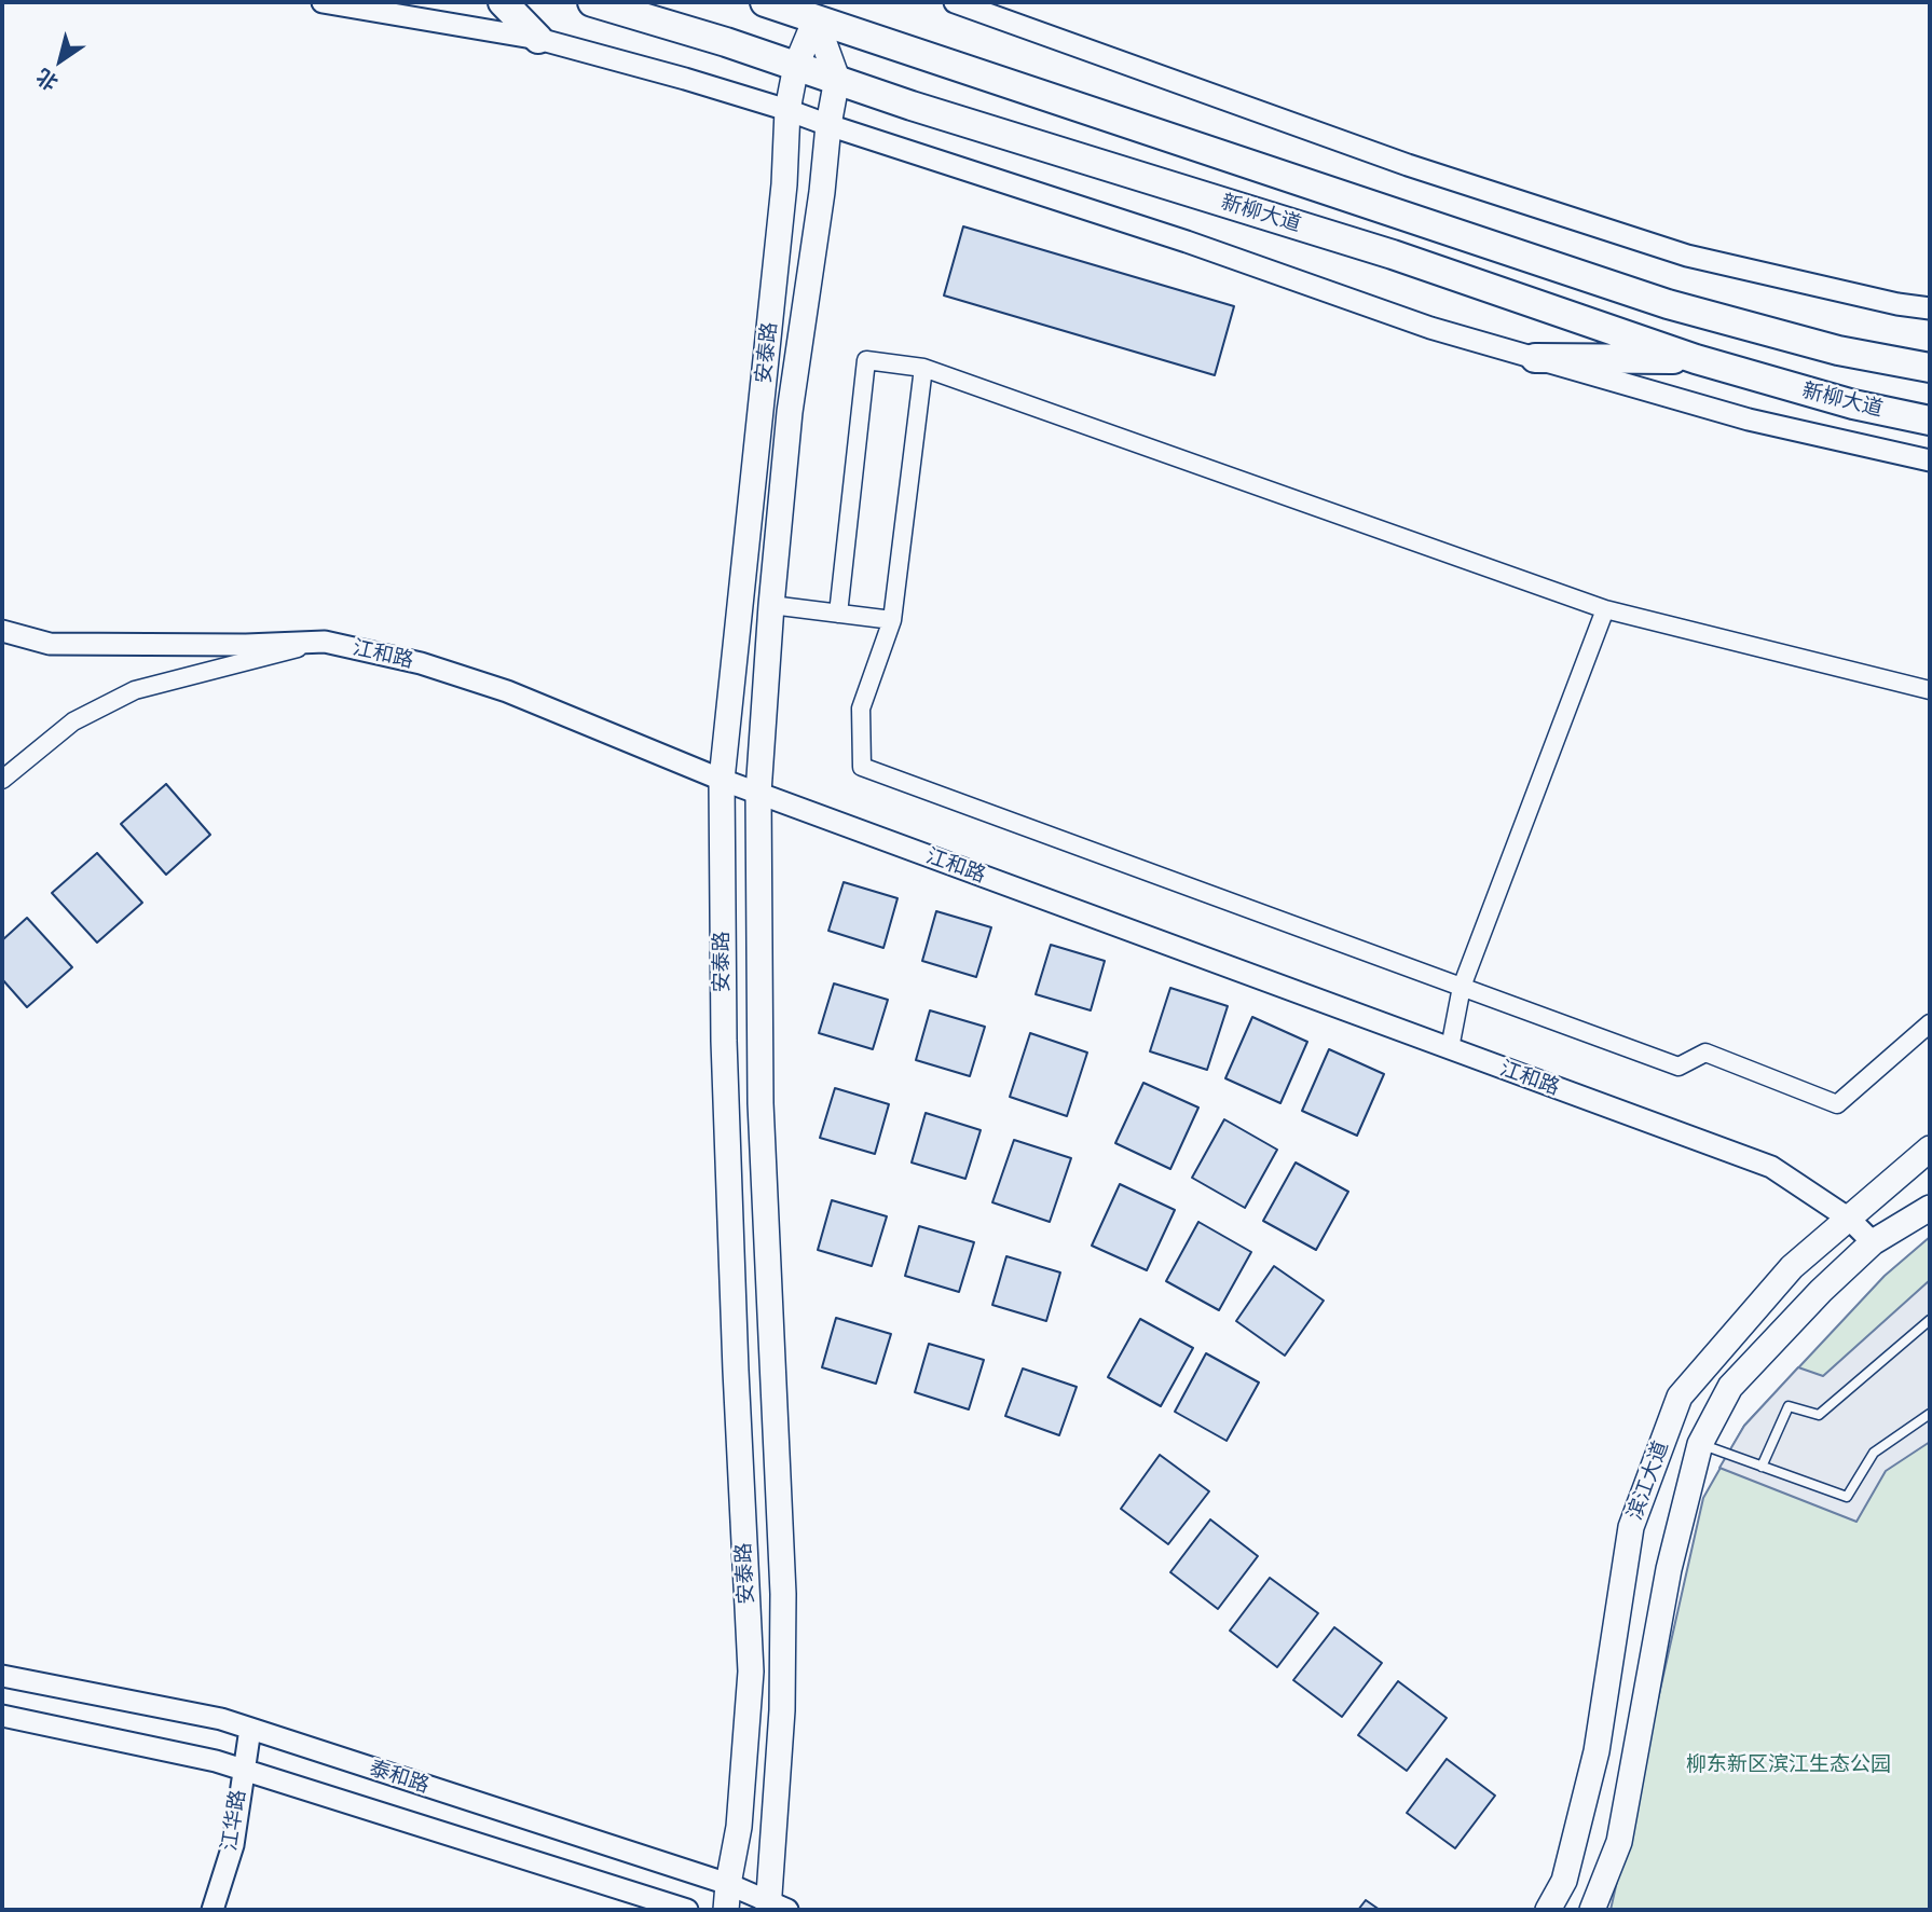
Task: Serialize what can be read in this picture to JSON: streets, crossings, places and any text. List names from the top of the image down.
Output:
{
  "streets": {
    "highway": ["新柳大道"],
    "main road": ["安泰路", "滨江大道"],
    "street": ["江和路", "泰和路", "江华路"]
  },
  "crossings": [
    ["新柳大道", "安泰路"],
    ["安泰路", "江和路"],
    ["安泰路", "泰和路"],
    ["江和路", "滨江大道"],
    ["泰和路", "江华路"]
  ],
  "parks": ["柳东新区滨江生态公园"],
  "north": "bottom left"
}
